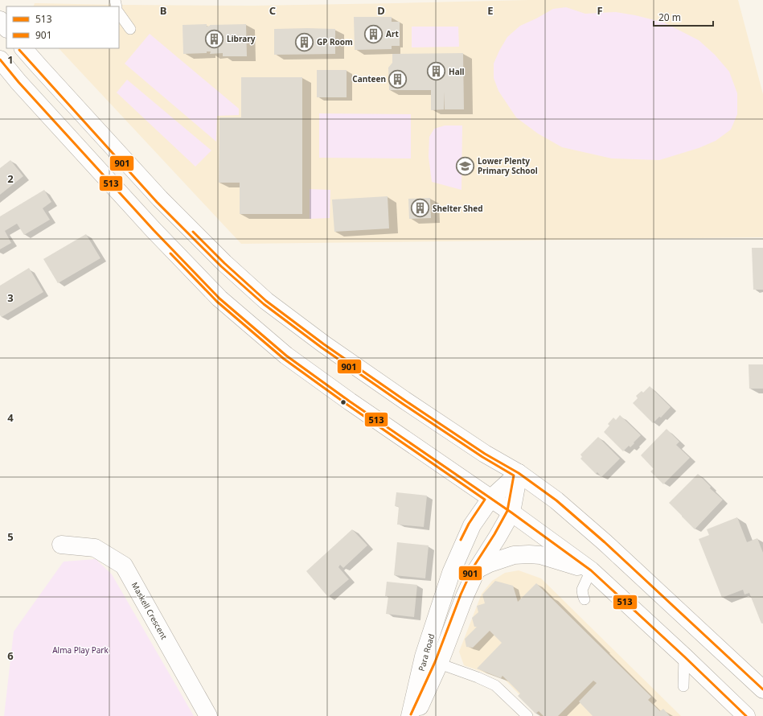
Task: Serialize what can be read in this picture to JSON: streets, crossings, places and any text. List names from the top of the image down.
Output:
{
  "streets": {
    "main road": ["Maskell Crescent", "Para Road"]
  },
  "parks": ["Alma Play Park"],
  "places": {
    "building": [
      "Art",
      "Library",
      "GP Room",
      "Hall",
      "Canteen",
      "Shelter Shed"
    ],
    "school or university": ["Lower Plenty Primary School"]
  },
  "lines": ["transit line 901", "transit line 513"],
  "legend": ["513", "901"],
  "scale_bar": "20 m",
  "grid": {
    "columns": [
      "B",
      "C",
      "D",
      "E",
      "F"
    ],
    "rows": [
      "1",
      "2",
      "3",
      "4",
      "5",
      "6"
    ]
  }
}
